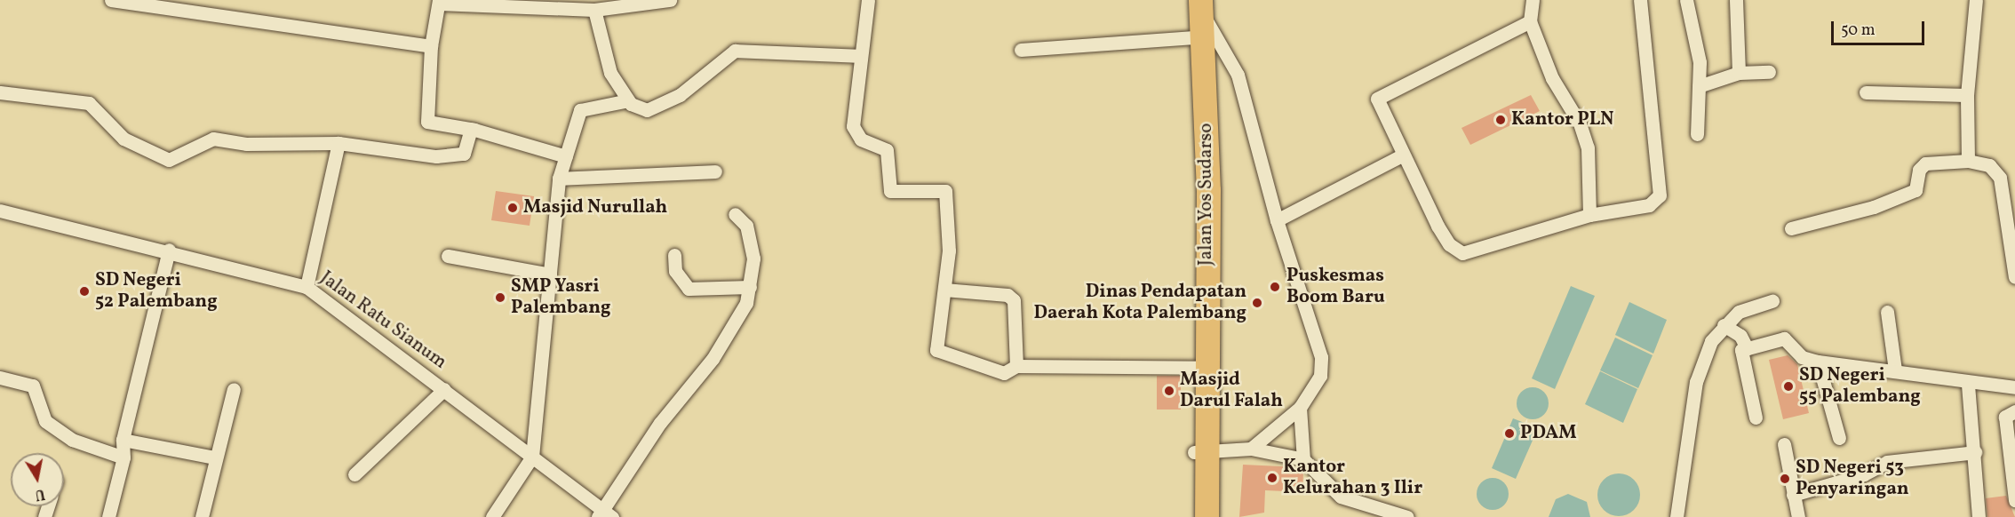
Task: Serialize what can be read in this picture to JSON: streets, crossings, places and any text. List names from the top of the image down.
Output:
{
  "streets": {
    "highway": ["Jalan Yos Sudarso"],
    "street": ["Jalan Ratu Sianum"]
  },
  "places": [
    "Kantor PLN",
    "Masjid Nurullah",
    "Puskesmas Boom Baru",
    "SD Negeri 52 Palembang",
    "SMP Yasri Palembang",
    "Dinas Pendapatan Daerah Kota Palembang",
    "SD Negeri 55 Palembang",
    "Masjid Darul Falah",
    "PDAM",
    "Kantor Kelurahan 3 Ilir",
    "SD Negeri 53 Penyaringan"
  ],
  "scale_bar": "50 m",
  "north": "bottom"
}
